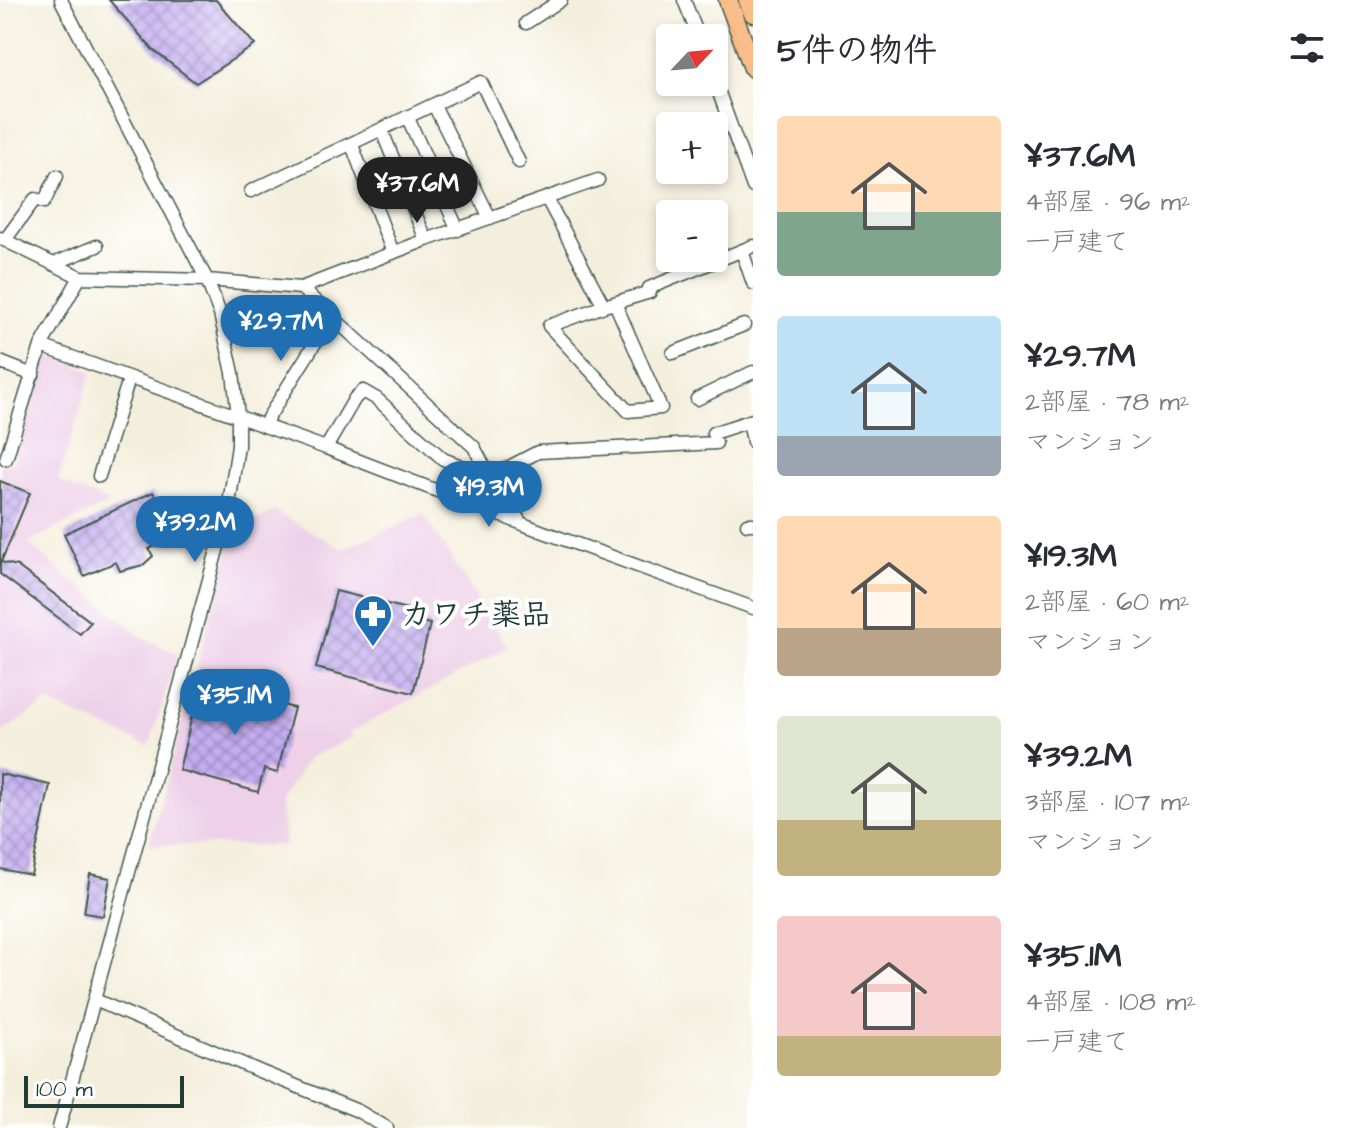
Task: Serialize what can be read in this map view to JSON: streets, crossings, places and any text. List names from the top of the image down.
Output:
{
  "places": {
    "pharmacy": ["カワチ薬品"]
  },
  "scale_bar": "100 m",
  "north": "top right",
  "page": {
    "heading": "5件の物件",
    "map_buttons": ["+", "−"],
    "list": [
      {
        "name": "¥37.6M",
        "note": "4部屋 · 96 m² · 一戸建て"
      },
      {
        "name": "¥29.7M",
        "note": "2部屋 · 78 m² · マンション"
      },
      {
        "name": "¥19.3M",
        "note": "2部屋 · 60 m² · マンション"
      },
      {
        "name": "¥39.2M",
        "note": "3部屋 · 107 m² · マンション"
      },
      {
        "name": "¥35.1M",
        "note": "4部屋 · 108 m² · 一戸建て"
      }
    ],
    "price": [
      "¥37.6M",
      "¥29.7M",
      "¥19.3M",
      "¥39.2M",
      "¥35.1M"
    ],
    "scale": "100 m"
  }
}
